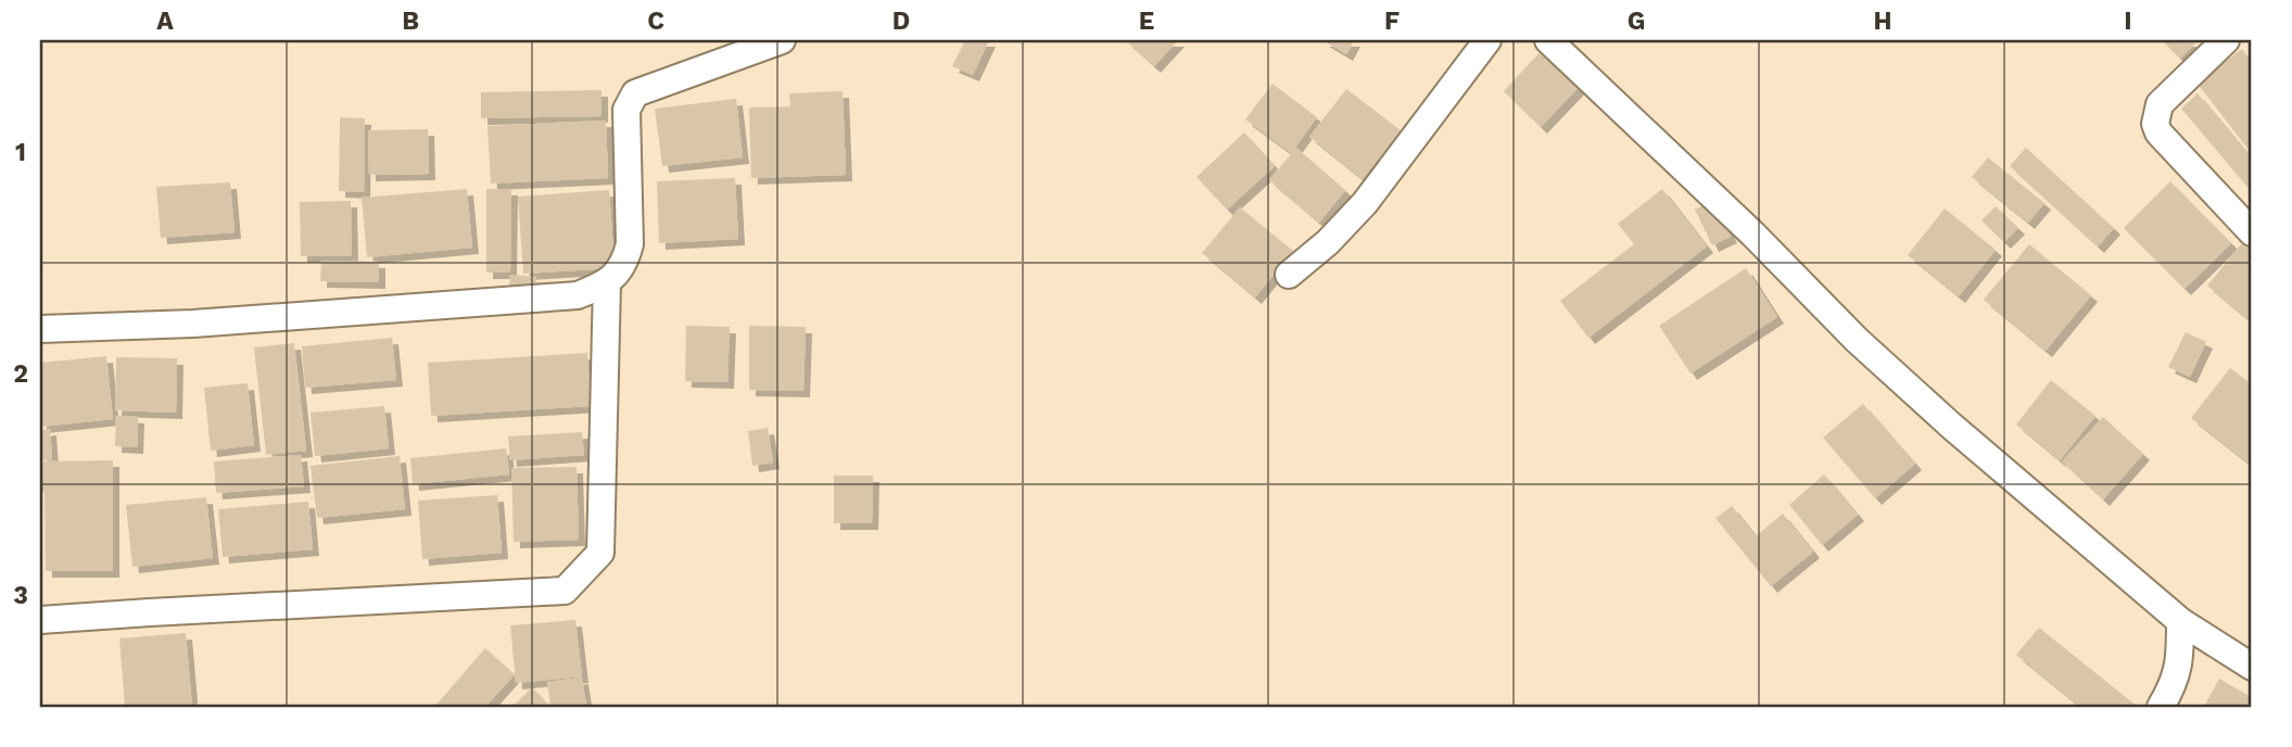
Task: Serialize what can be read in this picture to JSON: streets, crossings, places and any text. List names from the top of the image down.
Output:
{
  "grid": {
    "columns": [
      "A",
      "B",
      "C",
      "D",
      "E",
      "F",
      "G",
      "H",
      "I"
    ],
    "rows": ["1", "2", "3"]
  }
}
